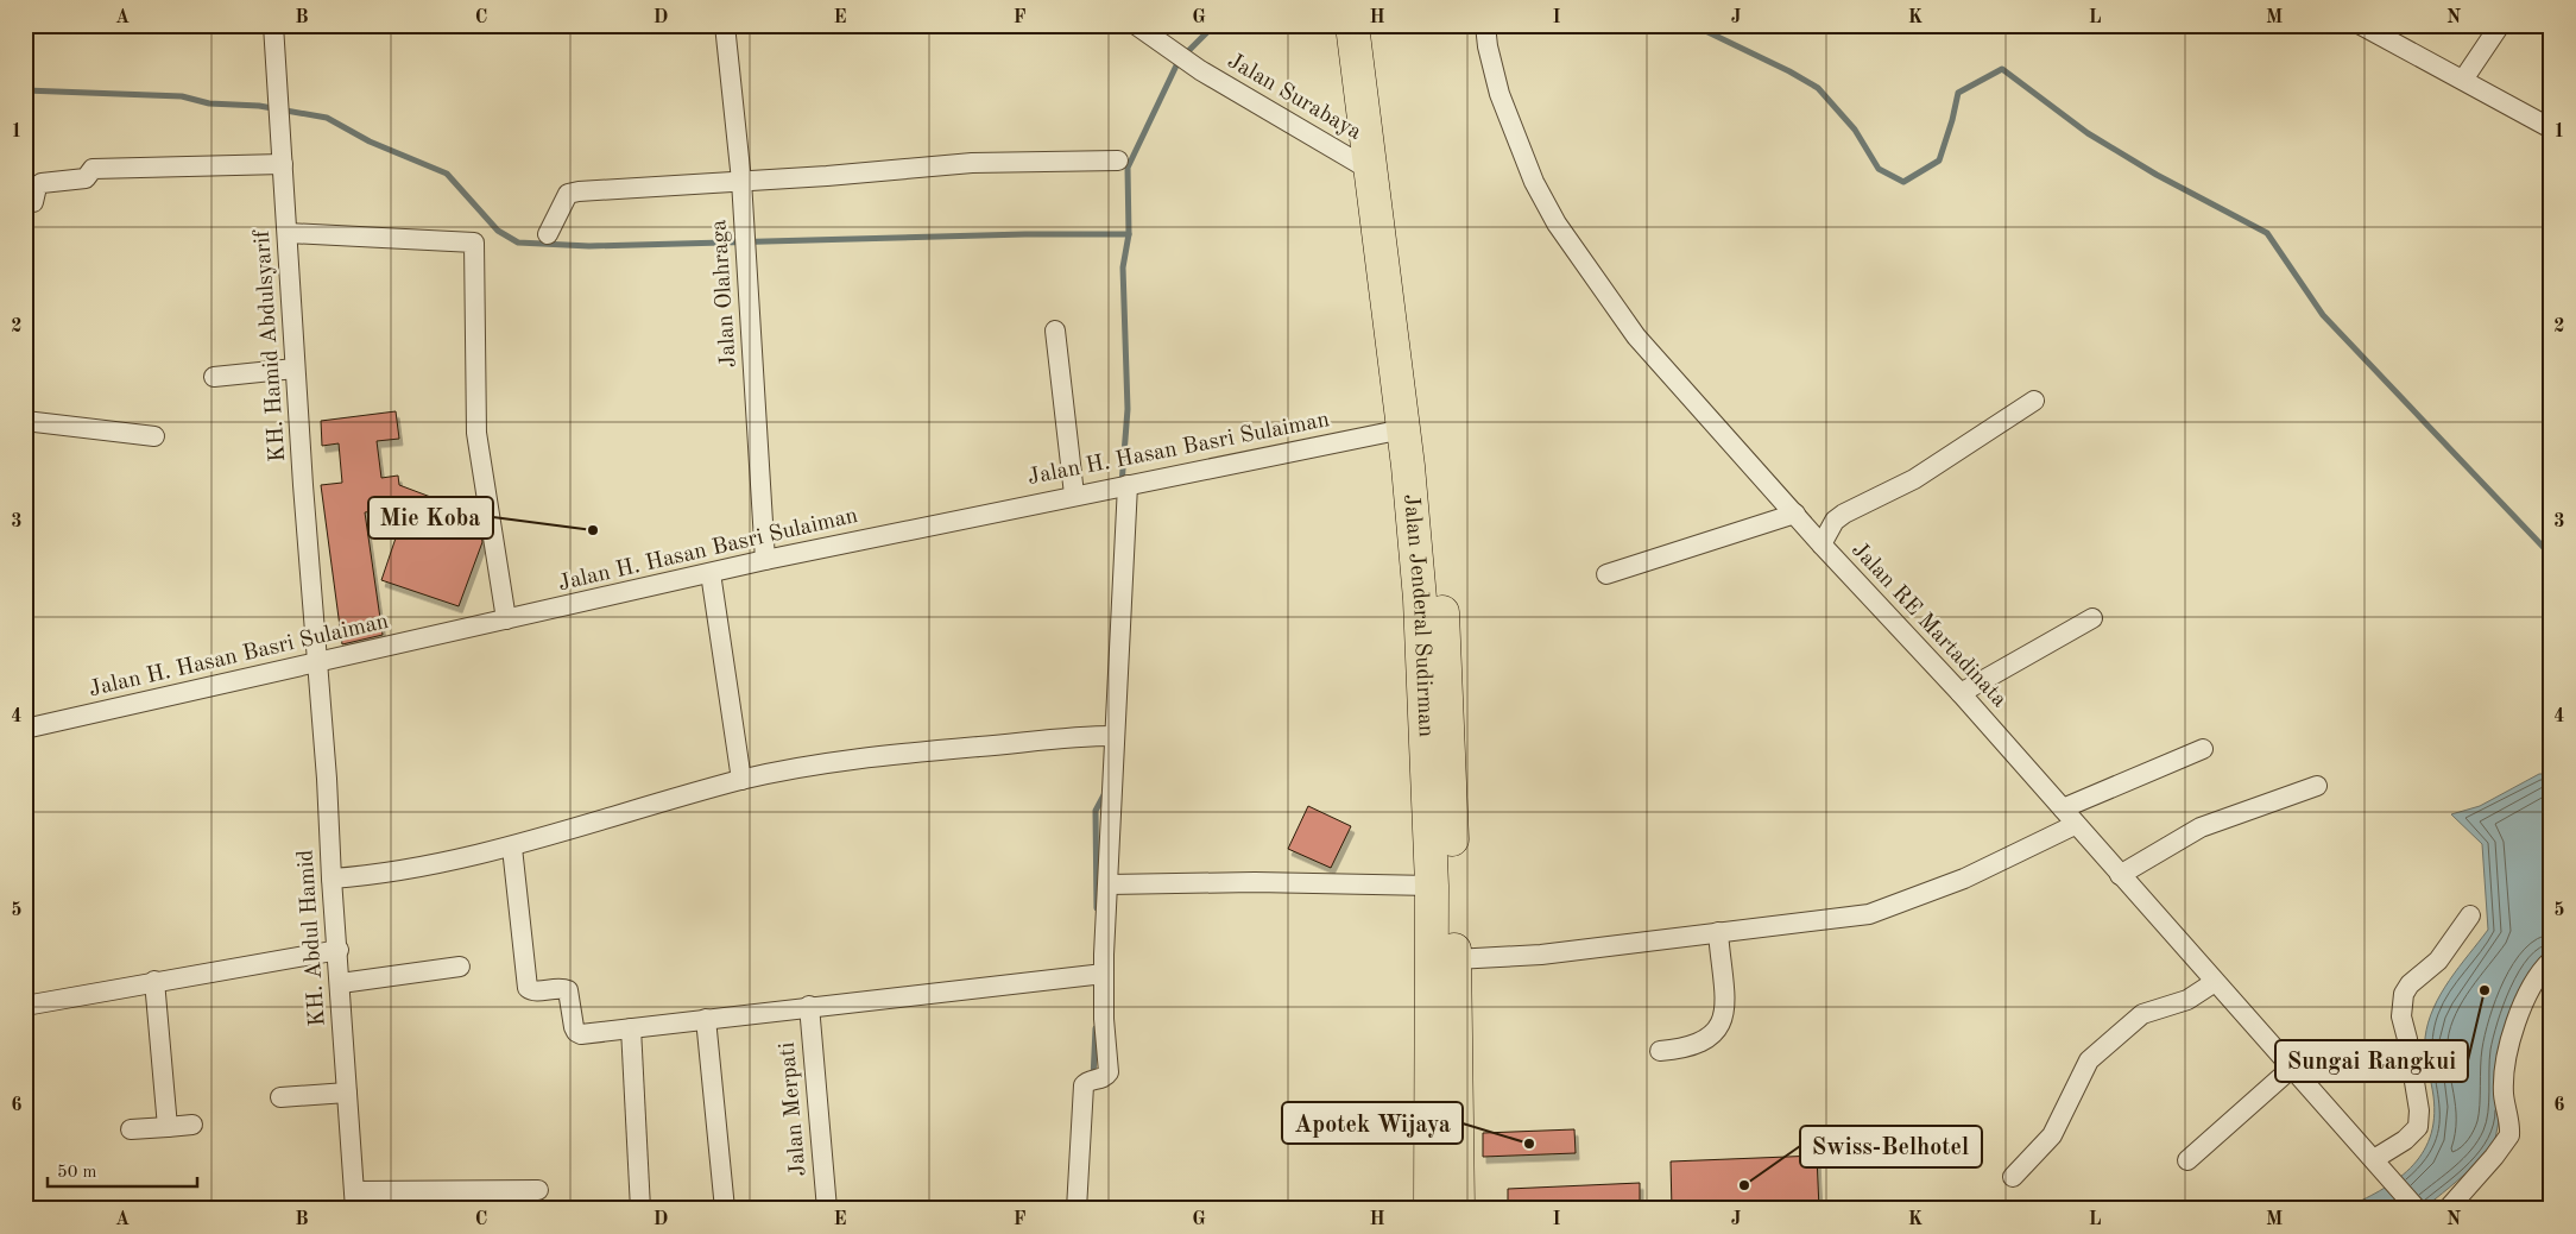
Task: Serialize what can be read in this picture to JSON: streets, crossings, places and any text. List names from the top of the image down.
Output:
{
  "streets": {
    "highway": ["Jalan Jenderal Sudirman"],
    "street": [
      "Jalan Surabaya",
      "Jalan Olahraga",
      "KH. Hamid Abdulsyarif",
      "Jalan H. Hasan Basri Sulaiman",
      "Jalan RE Martadinata",
      "KH. Abdul Hamid",
      "Jalan Merpati"
    ]
  },
  "crossings": [
    ["Jalan Surabaya", "Jalan Jenderal Sudirman"],
    ["Jalan Olahraga", "Jalan H. Hasan Basri Sulaiman"],
    ["KH. Hamid Abdulsyarif", "Jalan H. Hasan Basri Sulaiman"],
    ["KH. Hamid Abdulsyarif", "KH. Abdul Hamid"],
    ["Jalan H. Hasan Basri Sulaiman", "Jalan Jenderal Sudirman"],
    ["Jalan H. Hasan Basri Sulaiman", "KH. Abdul Hamid"]
  ],
  "places": [
    "Mie Koba",
    "Sungai Rangkui",
    "Apotek Wijaya",
    "Swiss-Belhotel"
  ],
  "scale_bar": "50 m",
  "grid": {
    "columns": [
      "A",
      "B",
      "C",
      "D",
      "E",
      "F",
      "G",
      "H",
      "I",
      "J",
      "K",
      "L",
      "M",
      "N"
    ],
    "rows": [
      "1",
      "2",
      "3",
      "4",
      "5",
      "6"
    ]
  }
}
